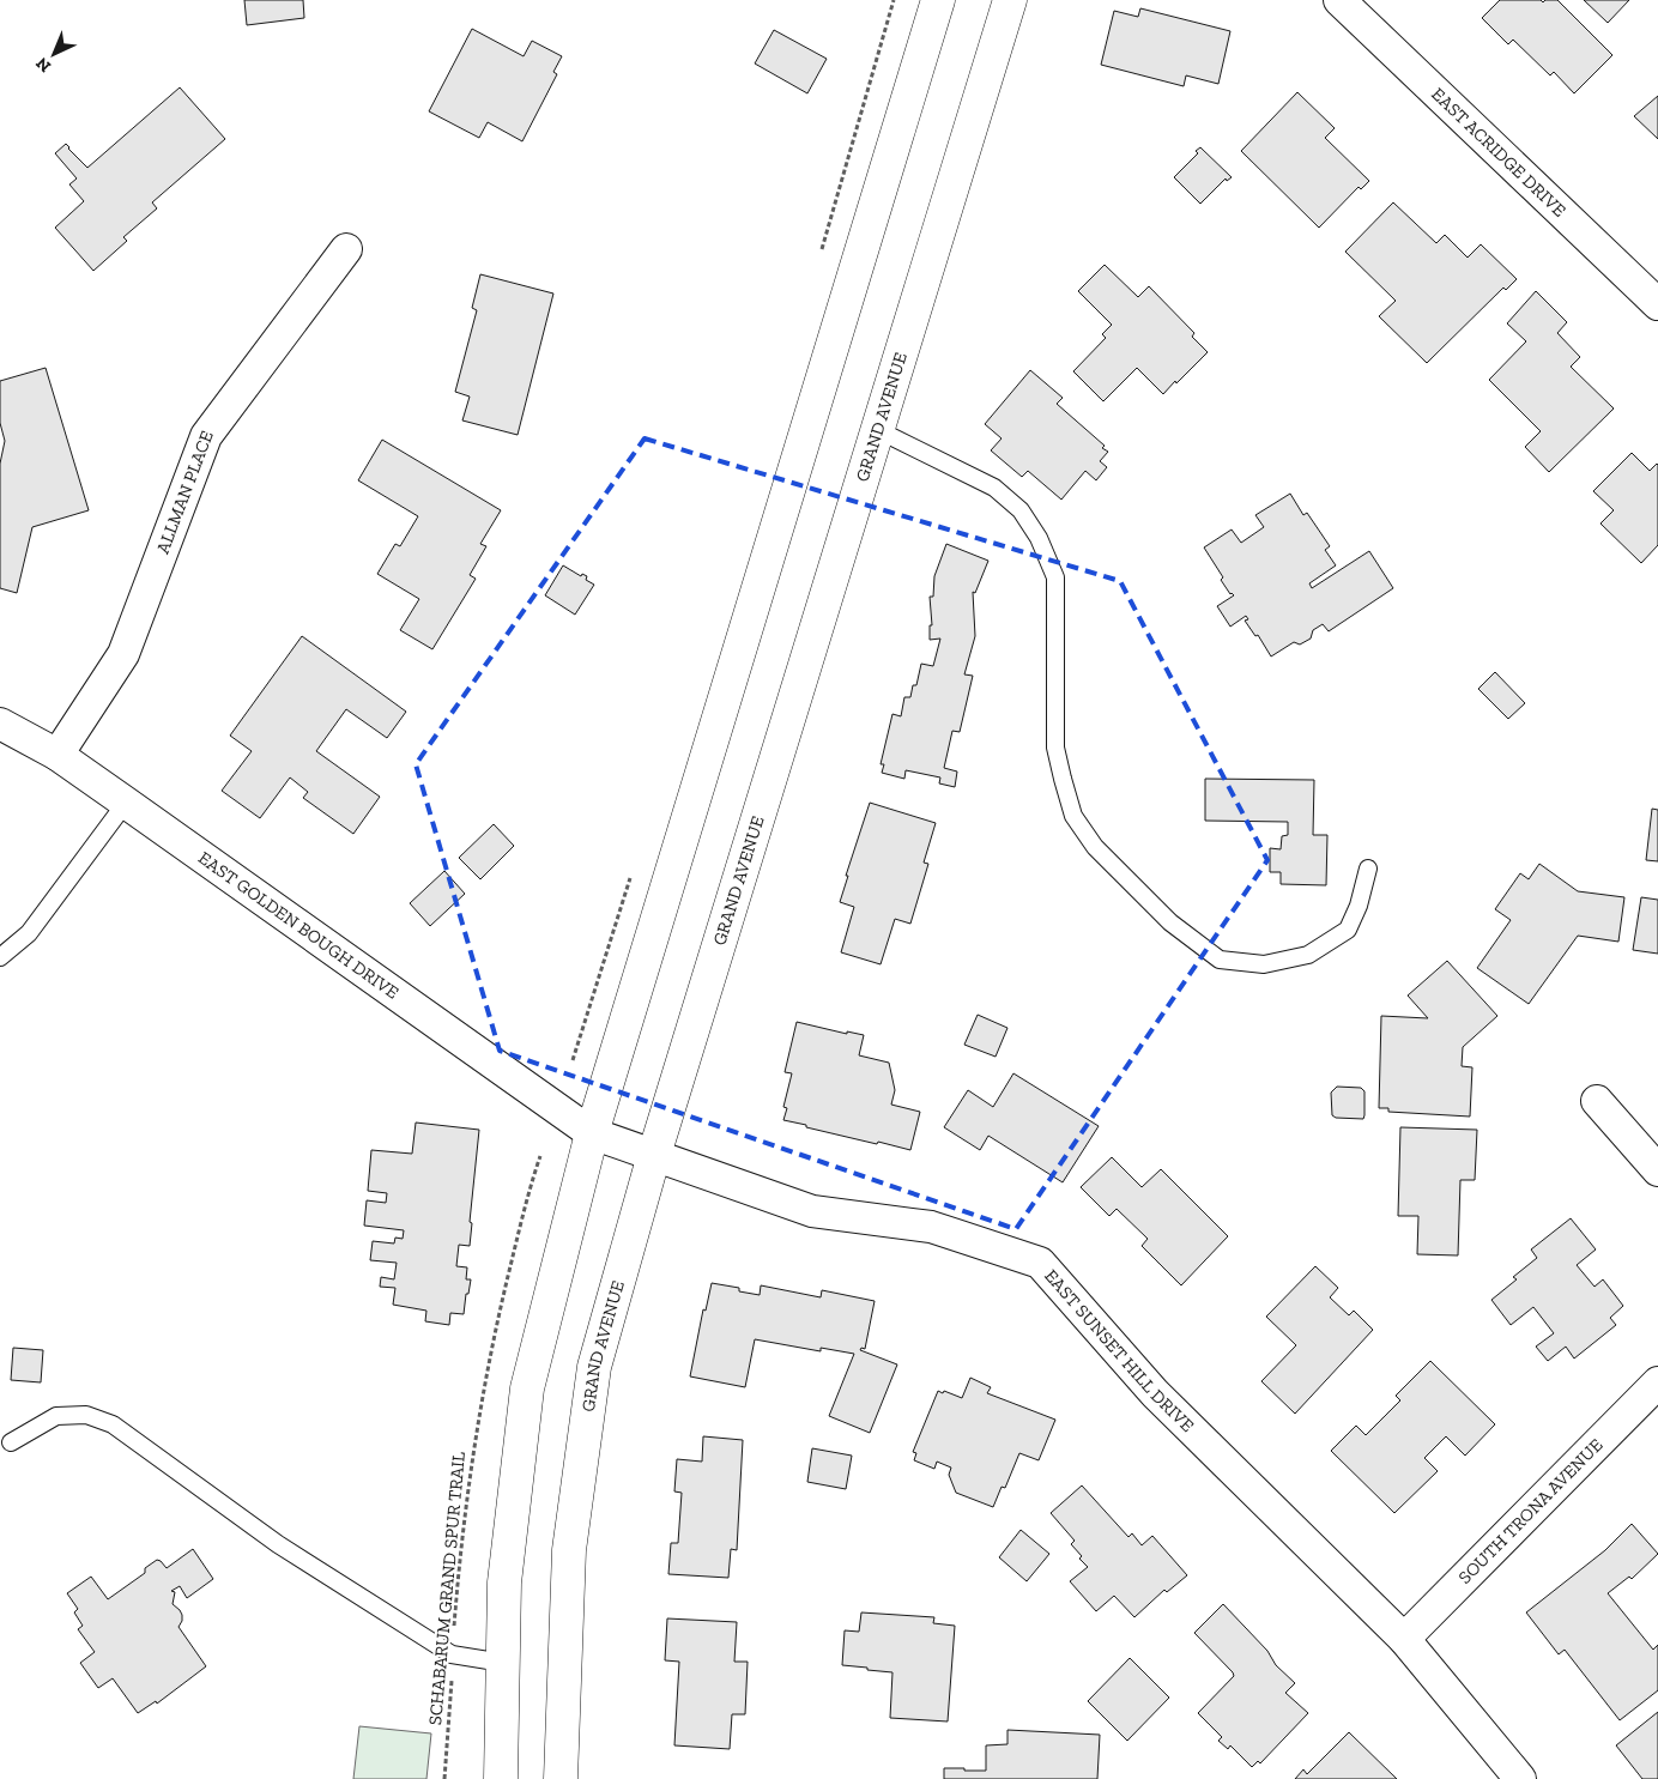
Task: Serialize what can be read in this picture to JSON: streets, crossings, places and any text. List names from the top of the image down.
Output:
{
  "streets": {
    "main road": ["GRAND AVENUE"],
    "street": [
      "EAST ACRIDGE DRIVE",
      "ALLMAN PLACE",
      "EAST GOLDEN BOUGH DRIVE",
      "EAST SUNSET HILL DRIVE",
      "SOUTH TRONA AVENUE"
    ],
    "path": ["SCHABARUM GRAND SPUR TRAIL"]
  },
  "crossings": [
    ["GRAND AVENUE", "EAST SUNSET HILL DRIVE"],
    ["ALLMAN PLACE", "EAST GOLDEN BOUGH DRIVE"],
    ["EAST GOLDEN BOUGH DRIVE", "EAST SUNSET HILL DRIVE"],
    ["EAST SUNSET HILL DRIVE", "SOUTH TRONA AVENUE"]
  ],
  "north": "bottom left"
}
